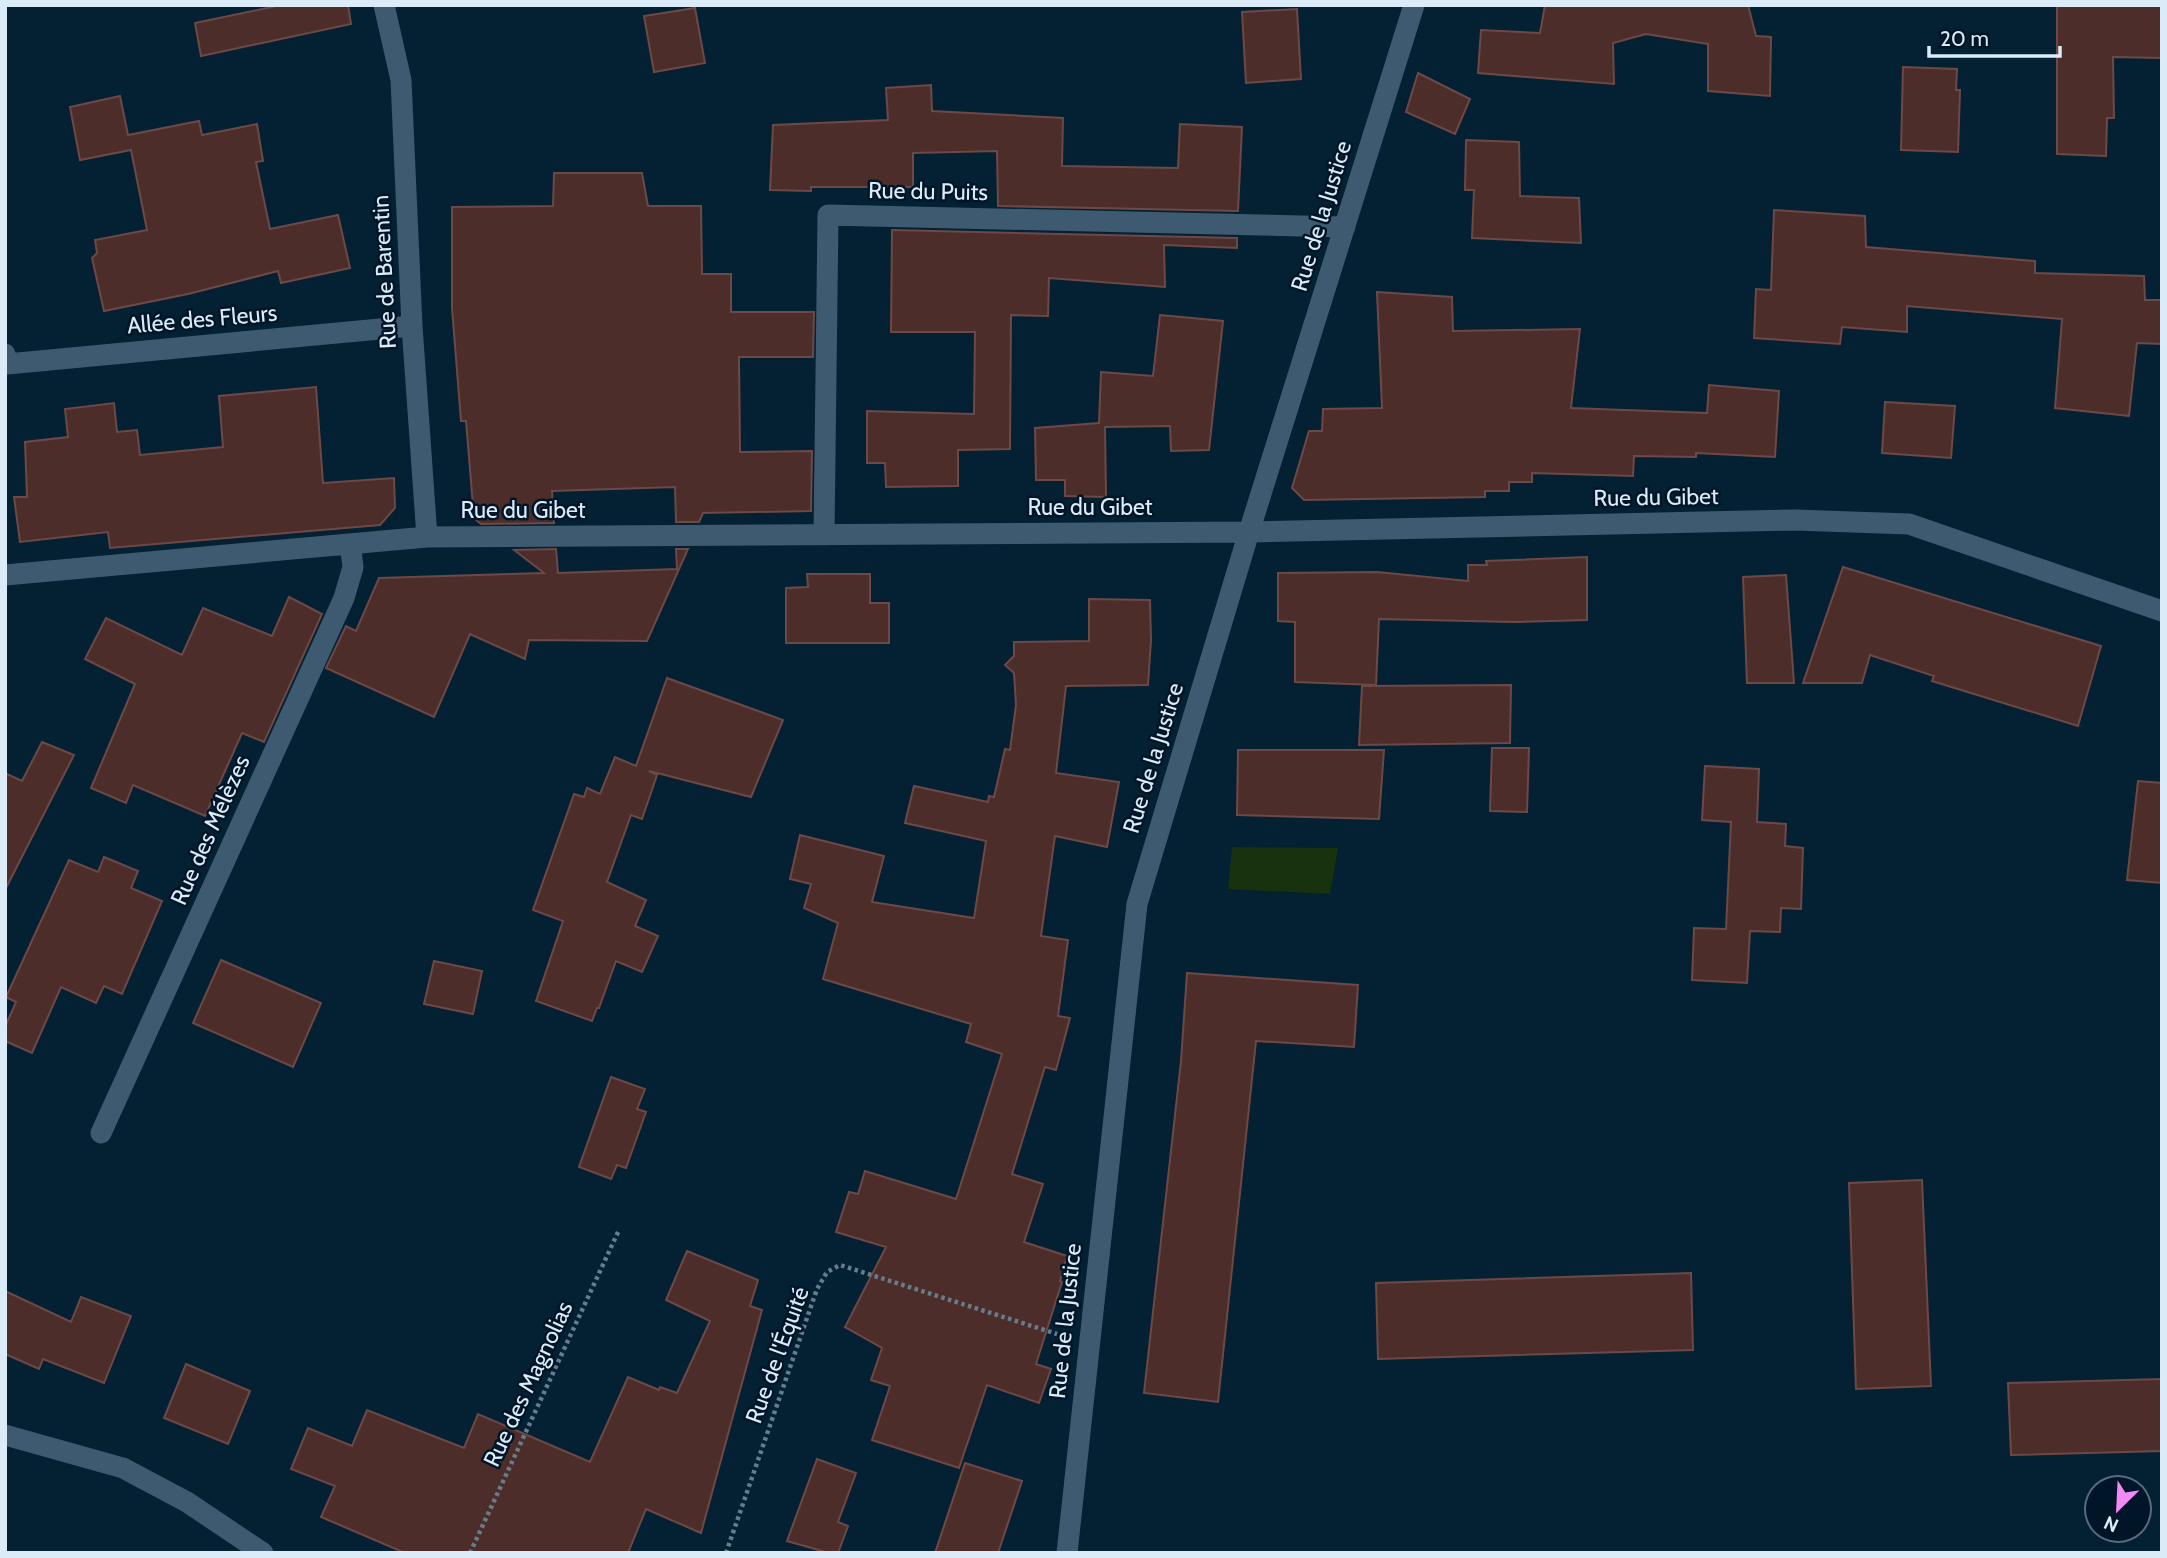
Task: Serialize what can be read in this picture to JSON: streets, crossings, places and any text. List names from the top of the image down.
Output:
{
  "streets": {
    "street": [
      "Rue du Puits",
      "Rue de la Justice",
      "Rue de Barentin",
      "Allée des Fleurs",
      "Rue du Gibet",
      "Rue des Mélèzes"
    ],
    "path": ["Rue de l'Équité", "Rue des Magnolias"]
  },
  "crossings": [
    ["Rue du Puits", "Rue de la Justice"],
    ["Rue du Puits", "Rue du Gibet"],
    ["Rue de la Justice", "Rue du Gibet"],
    ["Rue de la Justice", "Rue de l'Équité"],
    ["Rue de Barentin", "Allée des Fleurs"],
    ["Rue de Barentin", "Rue du Gibet"],
    ["Rue du Gibet", "Rue des Mélèzes"]
  ],
  "scale_bar": "20 m",
  "north": "bottom left"
}
